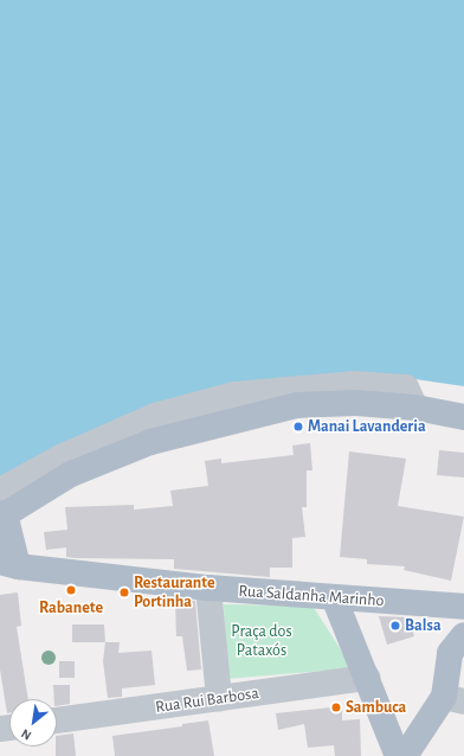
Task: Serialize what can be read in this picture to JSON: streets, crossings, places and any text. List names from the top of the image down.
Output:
{
  "streets": {
    "main road": ["Rua Saldanha Marinho"],
    "street": ["Rua Rui Barbosa"]
  },
  "parks": ["Praça dos Pataxós"],
  "places": [
    "Manai Lavanderia",
    "Rabanete",
    "Restaurante Portinha",
    "Balsa",
    "Sambuca"
  ],
  "north": "bottom left"
}
